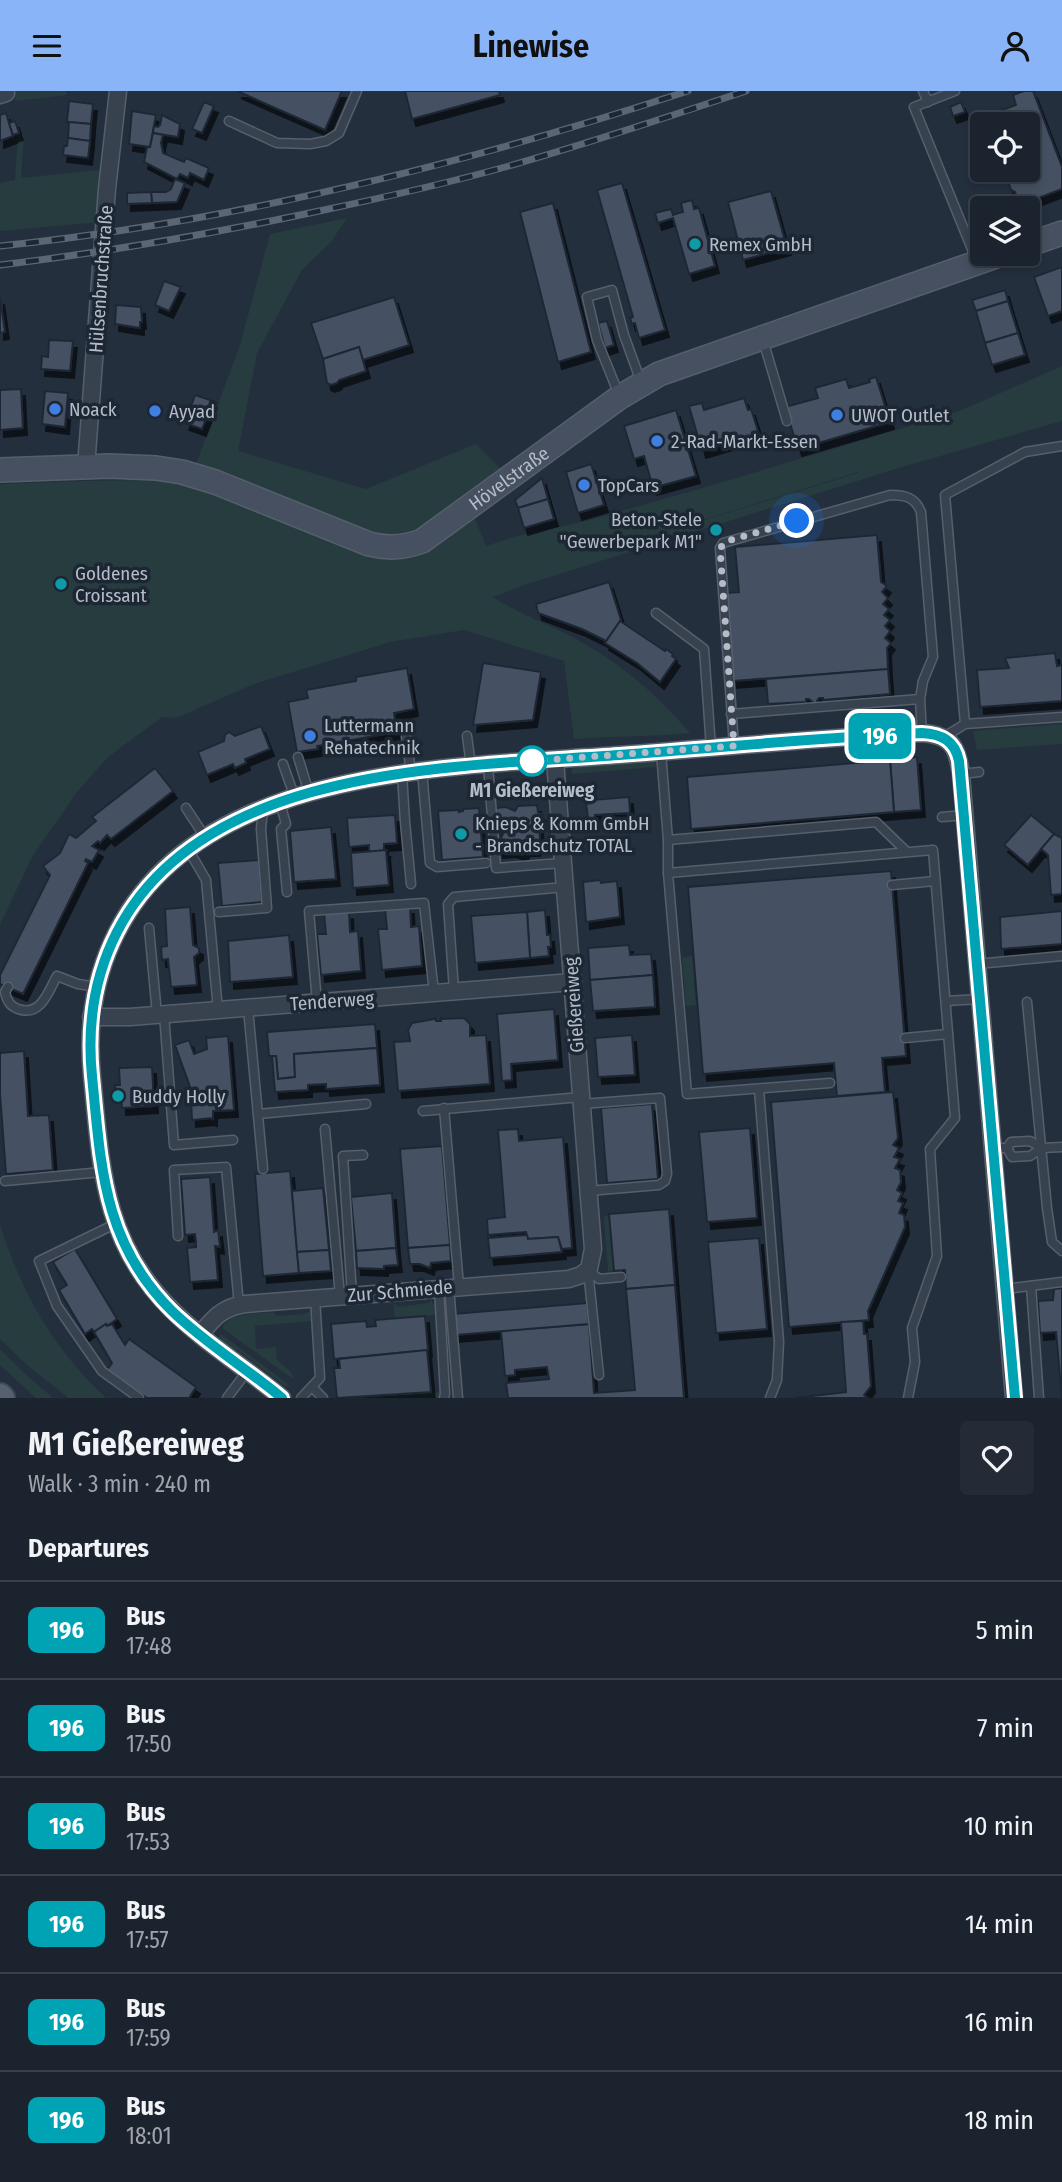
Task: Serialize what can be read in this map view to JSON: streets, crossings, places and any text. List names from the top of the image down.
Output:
{
  "streets": {
    "main road": ["Hövelstraße"],
    "street": [
      "Hülsenbruchstraße",
      "Tenderweg",
      "Gießereiweg",
      "Zur Schmiede"
    ]
  },
  "crossings": [
    ["Hülsenbruchstraße", "Hövelstraße"],
    ["Tenderweg", "Gießereiweg"],
    ["Gießereiweg", "Zur Schmiede"]
  ],
  "places": [
    "Remex GmbH",
    "Noack",
    "Ayyad",
    "UWOT Outlet",
    "2-Rad-Markt-Essen",
    "TopCars",
    "Beton-Stele \"Gewerbepark M1\"",
    "Goldenes Croissant",
    "Luttermann Rehatechnik",
    "M1 Gießereiweg",
    "Knieps & Komm GmbH - Brandschutz TOTAL",
    "Buddy Holly"
  ],
  "lines": ["bus line 196"],
  "page": {
    "header": "Linewise",
    "on_map": "196",
    "heading": [
      ["M1 Gießereiweg", "Walk · 3 min · 240 m"],
      "Departures"
    ],
    "list": [
      {
        "mark": "196",
        "name": "Bus",
        "note": "17:48",
        "value": "5 min"
      },
      {
        "mark": "196",
        "name": "Bus",
        "note": "17:50",
        "value": "7 min"
      },
      {
        "mark": "196",
        "name": "Bus",
        "note": "17:53",
        "value": "10 min"
      },
      {
        "mark": "196",
        "name": "Bus",
        "note": "17:57",
        "value": "14 min"
      },
      {
        "mark": "196",
        "name": "Bus",
        "note": "17:59",
        "value": "16 min"
      },
      {
        "mark": "196",
        "name": "Bus",
        "note": "18:01",
        "value": "18 min"
      }
    ]
  }
}
